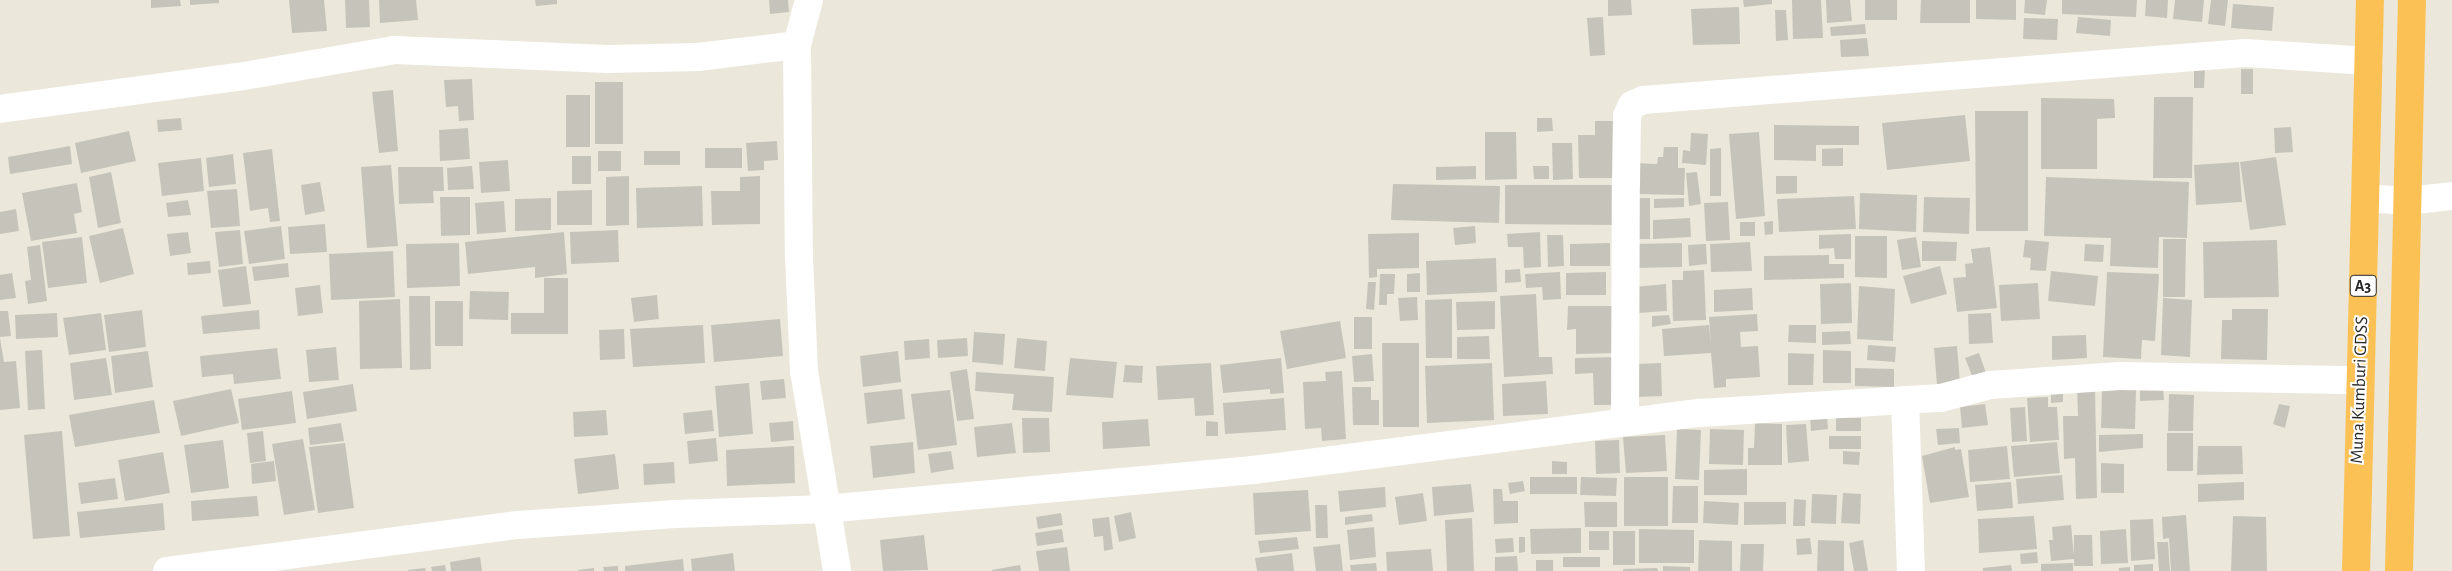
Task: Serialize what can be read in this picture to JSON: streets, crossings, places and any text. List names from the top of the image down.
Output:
{
  "streets": {
    "highway": ["A3", "Muna Kumburi GDSS"]
  }
}
